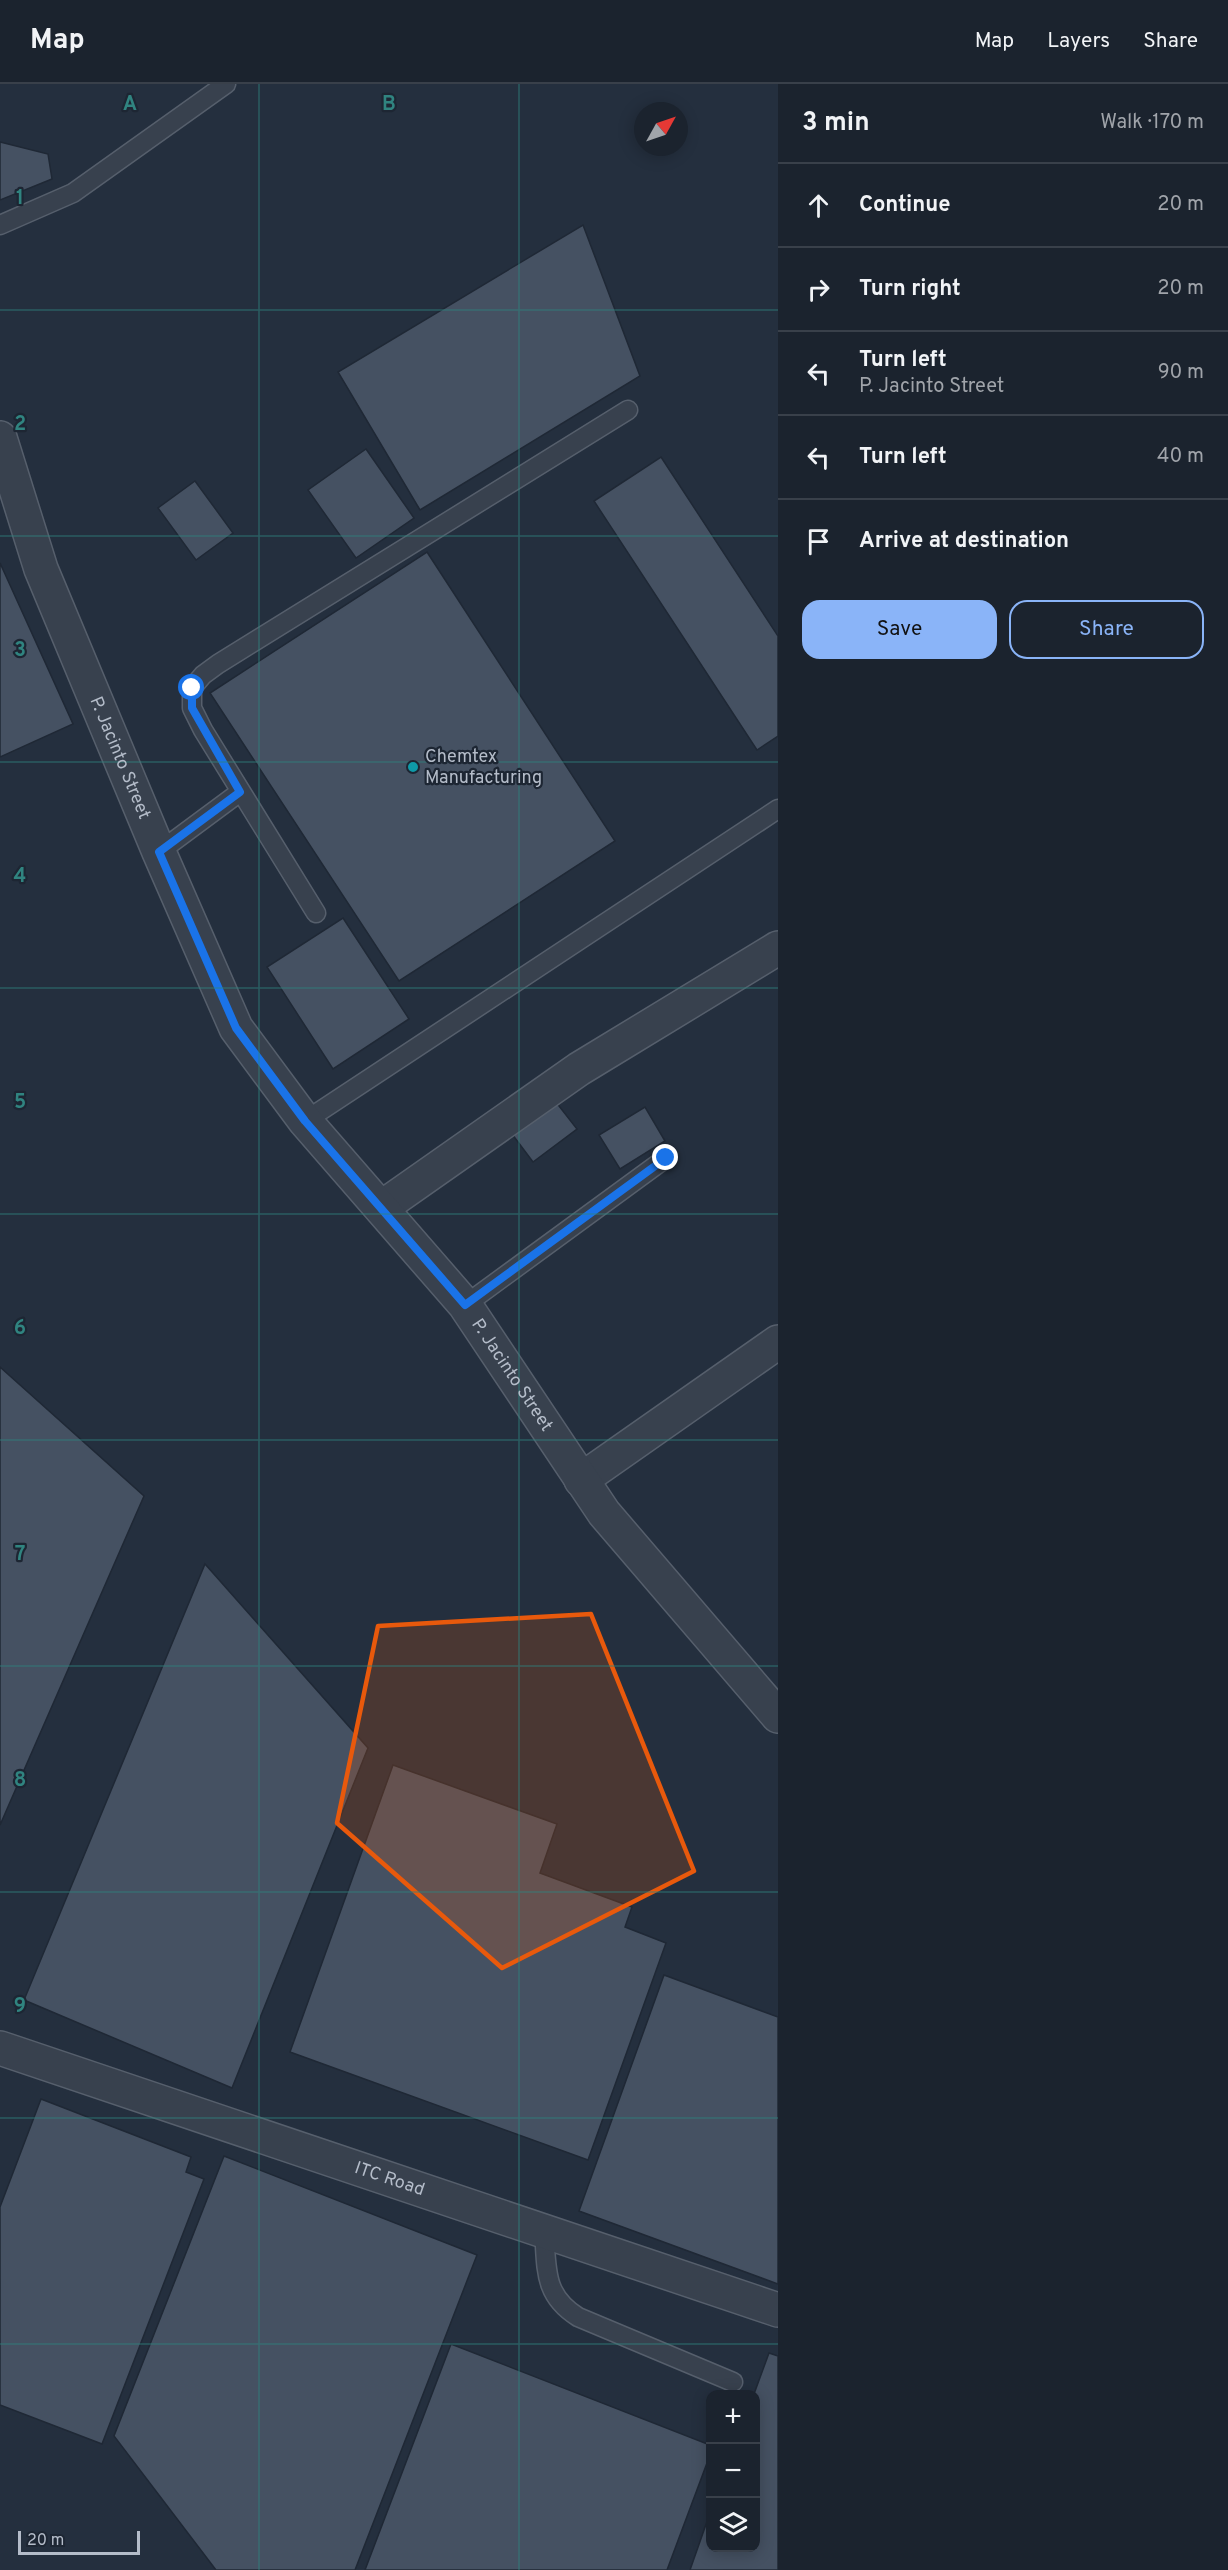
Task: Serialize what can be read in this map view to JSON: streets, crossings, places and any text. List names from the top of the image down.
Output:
{
  "streets": {
    "street": ["P. Jacinto Street", "ITC Road"]
  },
  "places": ["Chemtex Manufacturing"],
  "scale_bar": "20 m",
  "north": "top right",
  "page": {
    "header": "Map",
    "nav": ["Map", "Layers", "Share"],
    "heading": ["3 min", "Walk · 170 m"],
    "list": [
      ["Continue", "20 m"],
      ["Turn right", "20 m"],
      ["Turn left", "P. Jacinto Street", "90 m"],
      ["Turn left", "40 m"],
      "Arrive at destination"
    ],
    "buttons": ["Save", "Share"],
    "map_buttons": ["+", "−"],
    "scale": "20 m"
  },
  "grid": {
    "columns": ["A", "B"],
    "rows": [
      "1",
      "2",
      "3",
      "4",
      "5",
      "6",
      "7",
      "8",
      "9"
    ]
  }
}
